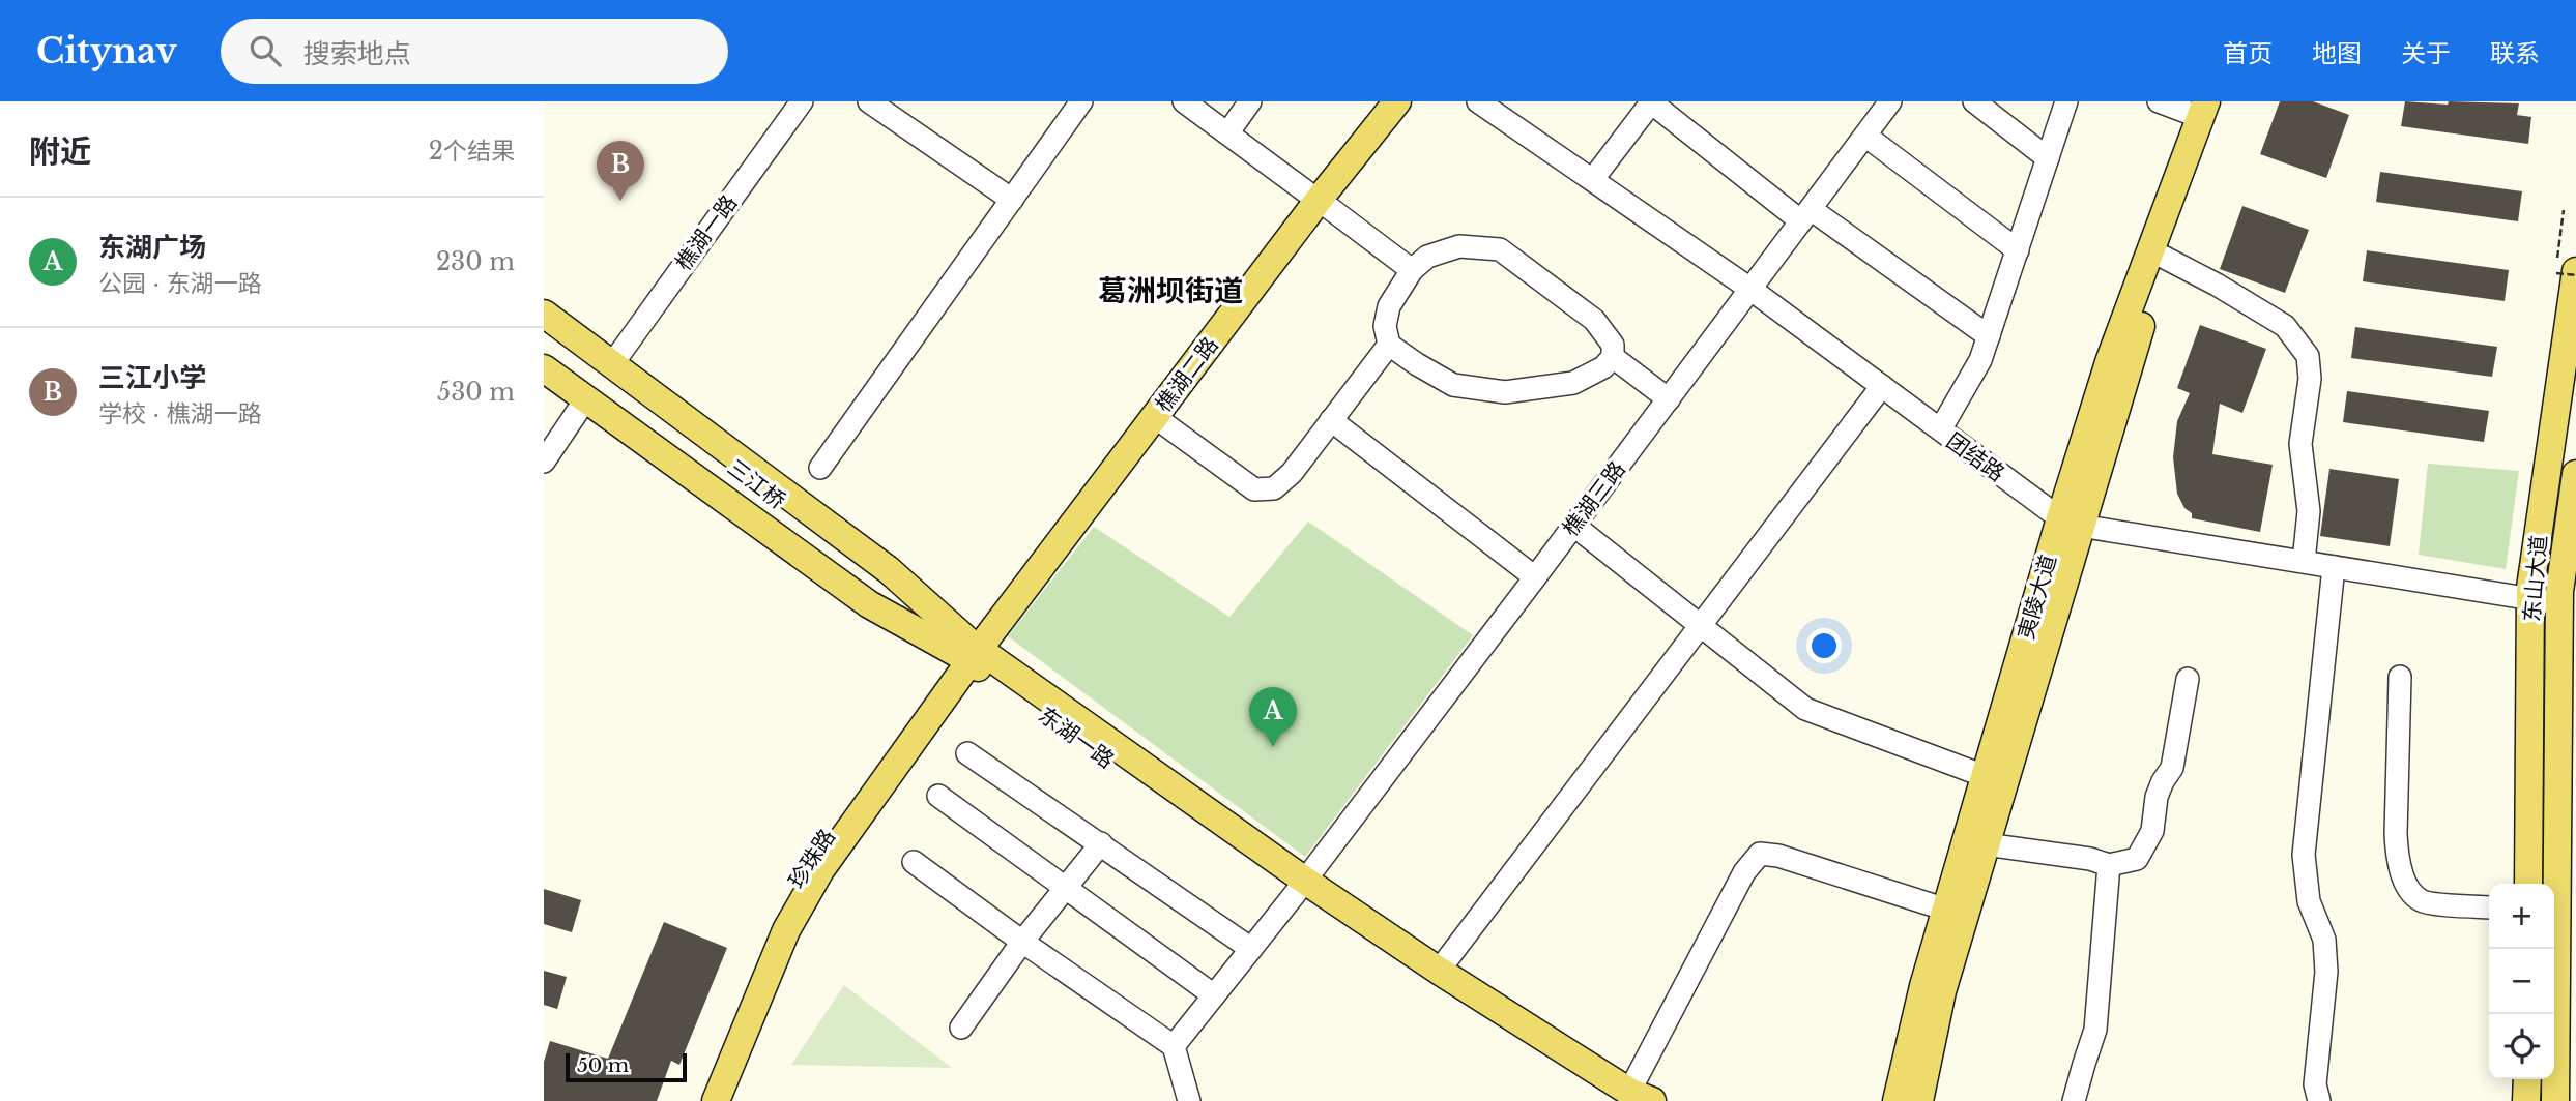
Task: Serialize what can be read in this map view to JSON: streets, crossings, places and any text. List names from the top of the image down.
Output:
{
  "streets": {
    "main road": [
      "樵湖二路",
      "三江桥",
      "东山大道",
      "夷陵大道",
      "珍珠路"
    ],
    "street": ["樵湖一路", "团结路", "樵湖三路"]
  },
  "crossings": [
    ["樵湖二路", "三江桥"],
    ["樵湖二路", "珍珠路"],
    ["团结路", "樵湖三路"],
    ["团结路", "东山大道"],
    ["团结路", "夷陵大道"],
    ["三江桥", "珍珠路"]
  ],
  "districts": ["葛洲坝街道"],
  "scale_bar": "50 m",
  "page": {
    "header": "Citynav",
    "search": "搜索地点",
    "nav": [
      "首页",
      "地图",
      "关于",
      "联系"
    ],
    "heading": ["附近", "2个结果"],
    "pins": ["B", "A"],
    "list": [
      {
        "mark": "A",
        "name": "东湖广场",
        "note": "公园 · 东湖一路",
        "value": "230 m"
      },
      {
        "mark": "B",
        "name": "三江小学",
        "note": "学校 · 樵湖一路",
        "value": "530 m"
      }
    ],
    "map_buttons": ["+", "−"],
    "scale": "50 m"
  }
}
